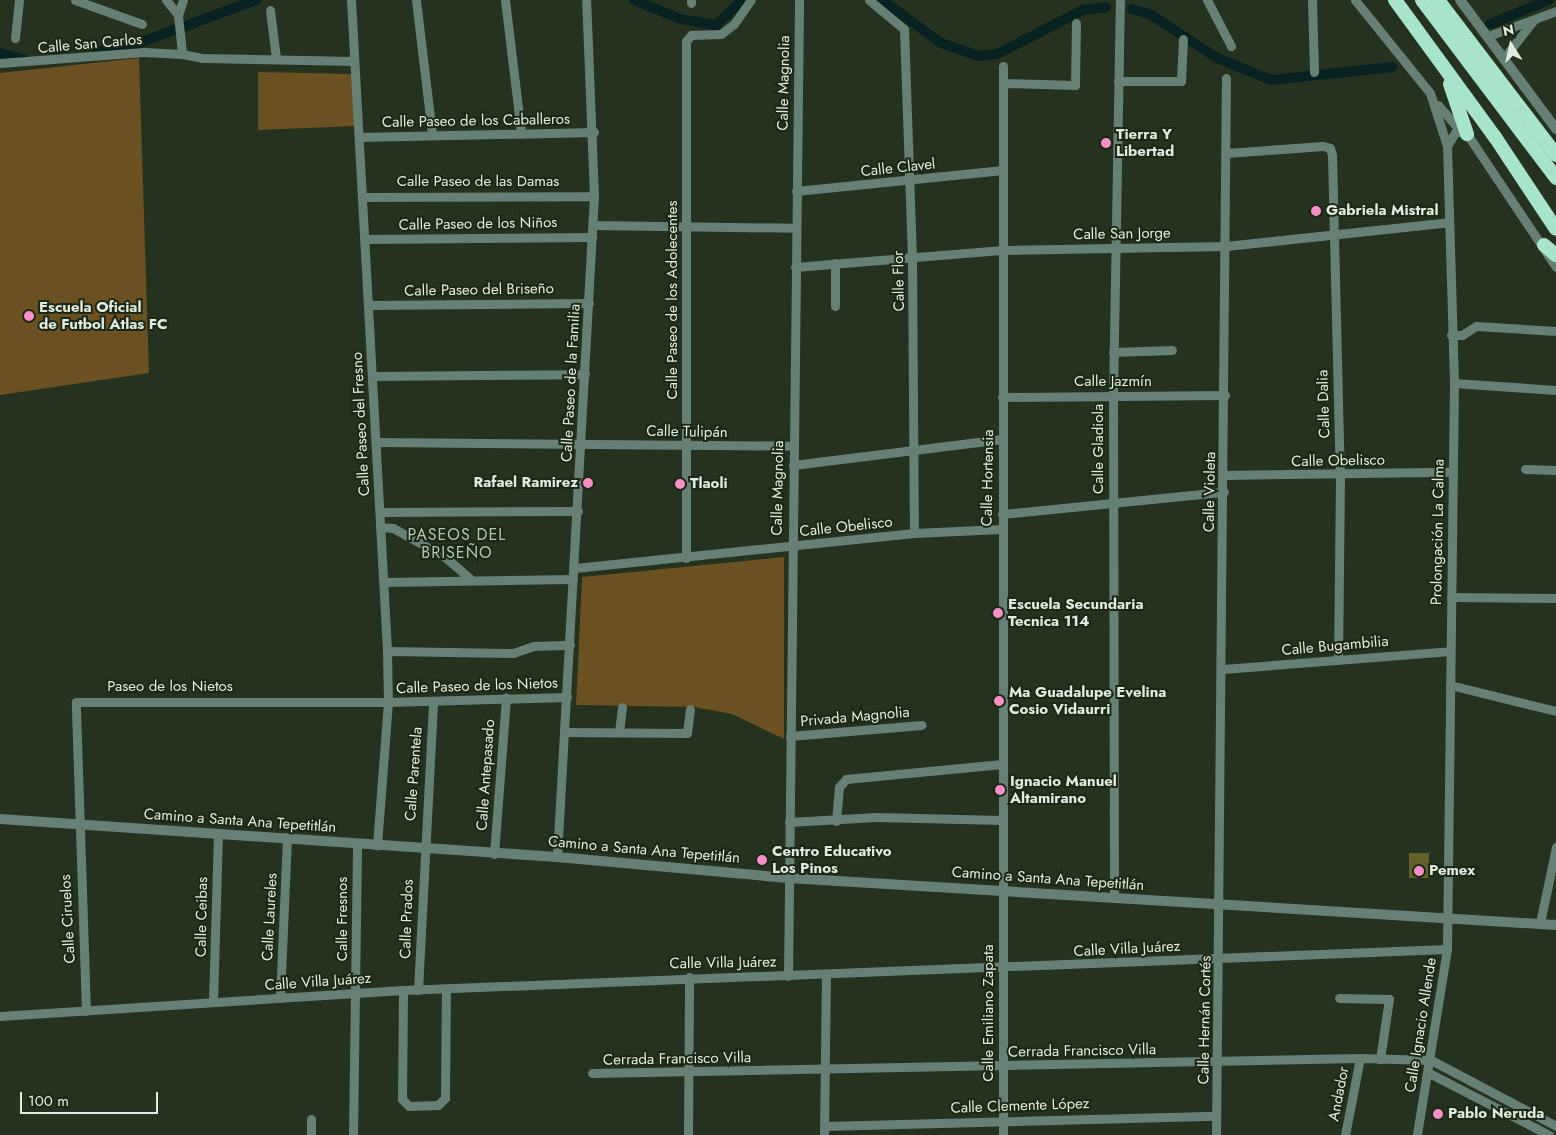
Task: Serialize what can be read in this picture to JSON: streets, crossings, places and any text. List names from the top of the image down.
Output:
{
  "streets": {
    "street": [
      "Calle San Carlos",
      "Calle Magnolia",
      "Calle Paseo de los Caballeros",
      "Calle Clavel",
      "Calle Paseo de las Damas",
      "Calle Paseo de los Niños",
      "Calle San Jorge",
      "Calle Flor",
      "Calle Paseo del Briseño",
      "Calle Paseo de los Adolecentes",
      "Calle Jazmín",
      "Calle Paseo de la Familia",
      "Calle Dalia",
      "Calle Paseo del Fresno",
      "Calle Tulipán",
      "Calle Gladiola",
      "Calle Obelisco",
      "Calle Hortensia",
      "Calle Violeta",
      "Prolongación La Calma",
      "Calle Bugambilia",
      "Calle Paseo de los Nietos",
      "Paseo de los Nietos",
      "Privada Magnolia",
      "Calle Parentela",
      "Calle Antepasado",
      "Camino a Santa Ana Tepetitlán",
      "Calle Ceibas",
      "Calle Laureles",
      "Calle Ciruelos",
      "Calle Fresnos",
      "Calle Prados",
      "Calle Villa Juárez",
      "Calle Emiliano Zapata",
      "Calle Hernán Cortés",
      "Calle Ignacio Allende",
      "Cerrada Francisco Villa",
      "Andador",
      "Calle Clemente López"
    ]
  },
  "crossings": [
    ["Calle San Carlos", "Calle Paseo del Fresno"],
    ["Calle Magnolia", "Calle Clavel"],
    ["Calle Magnolia", "Calle San Jorge"],
    ["Calle Magnolia", "Calle Tulipán"],
    ["Calle Magnolia", "Calle Obelisco"],
    ["Calle Magnolia", "Privada Magnolia"],
    ["Calle Magnolia", "Camino a Santa Ana Tepetitlán"],
    ["Calle Magnolia", "Calle Villa Juárez"],
    ["Calle Paseo de los Caballeros", "Calle Paseo de la Familia"],
    ["Calle Paseo de los Caballeros", "Calle Paseo del Fresno"],
    ["Calle Clavel", "Calle Flor"],
    ["Calle Clavel", "Calle Hortensia"],
    ["Calle Paseo de las Damas", "Calle Paseo de la Familia"],
    ["Calle Paseo de las Damas", "Calle Paseo del Fresno"],
    ["Calle Paseo de los Niños", "Calle Paseo de la Familia"],
    ["Calle Paseo de los Niños", "Calle Paseo del Fresno"],
    ["Calle San Jorge", "Calle Flor"],
    ["Calle San Jorge", "Calle Dalia"],
    ["Calle San Jorge", "Calle Gladiola"],
    ["Calle San Jorge", "Calle Hortensia"],
    ["Calle San Jorge", "Calle Violeta"],
    ["Calle San Jorge", "Prolongación La Calma"],
    ["Calle Flor", "Calle Obelisco"],
    ["Calle Paseo del Briseño", "Calle Paseo de la Familia"],
    ["Calle Paseo del Briseño", "Calle Paseo del Fresno"],
    ["Calle Paseo de los Adolecentes", "Calle Tulipán"],
    ["Calle Paseo de los Adolecentes", "Calle Obelisco"],
    ["Calle Jazmín", "Calle Gladiola"],
    ["Calle Jazmín", "Calle Hortensia"],
    ["Calle Jazmín", "Calle Violeta"],
    ["Calle Paseo de la Familia", "Calle Tulipán"],
    ["Calle Paseo de la Familia", "Calle Obelisco"],
    ["Calle Paseo de la Familia", "Calle Paseo de los Nietos"],
    ["Calle Paseo de la Familia", "Camino a Santa Ana Tepetitlán"],
    ["Calle Dalia", "Calle Obelisco"],
    ["Calle Dalia", "Calle Violeta"],
    ["Calle Dalia", "Calle Bugambilia"],
    ["Calle Paseo del Fresno", "Calle Tulipán"],
    ["Calle Paseo del Fresno", "Calle Paseo de los Nietos"],
    ["Calle Paseo del Fresno", "Paseo de los Nietos"],
    ["Calle Paseo del Fresno", "Camino a Santa Ana Tepetitlán"],
    ["Calle Gladiola", "Camino a Santa Ana Tepetitlán"],
    ["Calle Obelisco", "Calle Hortensia"],
    ["Calle Obelisco", "Calle Violeta"],
    ["Calle Obelisco", "Prolongación La Calma"],
    ["Calle Hortensia", "Camino a Santa Ana Tepetitlán"],
    ["Calle Hortensia", "Calle Emiliano Zapata"],
    ["Calle Violeta", "Calle Bugambilia"],
    ["Calle Violeta", "Camino a Santa Ana Tepetitlán"],
    ["Calle Violeta", "Calle Hernán Cortés"],
    ["Prolongación La Calma", "Calle Bugambilia"],
    ["Prolongación La Calma", "Camino a Santa Ana Tepetitlán"],
    ["Prolongación La Calma", "Calle Ignacio Allende"],
    ["Calle Paseo de los Nietos", "Paseo de los Nietos"],
    ["Calle Paseo de los Nietos", "Calle Parentela"],
    ["Calle Paseo de los Nietos", "Calle Antepasado"],
    ["Paseo de los Nietos", "Camino a Santa Ana Tepetitlán"],
    ["Paseo de los Nietos", "Calle Ciruelos"],
    ["Calle Parentela", "Camino a Santa Ana Tepetitlán"],
    ["Calle Parentela", "Calle Prados"],
    ["Calle Antepasado", "Camino a Santa Ana Tepetitlán"],
    ["Camino a Santa Ana Tepetitlán", "Calle Ceibas"],
    ["Camino a Santa Ana Tepetitlán", "Calle Laureles"],
    ["Camino a Santa Ana Tepetitlán", "Calle Ciruelos"],
    ["Camino a Santa Ana Tepetitlán", "Calle Fresnos"],
    ["Camino a Santa Ana Tepetitlán", "Calle Prados"],
    ["Camino a Santa Ana Tepetitlán", "Calle Emiliano Zapata"],
    ["Camino a Santa Ana Tepetitlán", "Calle Hernán Cortés"],
    ["Camino a Santa Ana Tepetitlán", "Calle Ignacio Allende"],
    ["Calle Ceibas", "Calle Villa Juárez"],
    ["Calle Laureles", "Calle Villa Juárez"],
    ["Calle Ciruelos", "Calle Villa Juárez"],
    ["Calle Fresnos", "Calle Villa Juárez"],
    ["Calle Prados", "Calle Villa Juárez"],
    ["Calle Villa Juárez", "Calle Emiliano Zapata"],
    ["Calle Villa Juárez", "Calle Hernán Cortés"],
    ["Calle Villa Juárez", "Calle Ignacio Allende"],
    ["Calle Emiliano Zapata", "Cerrada Francisco Villa"],
    ["Calle Emiliano Zapata", "Calle Clemente López"],
    ["Calle Hernán Cortés", "Cerrada Francisco Villa"],
    ["Calle Hernán Cortés", "Calle Clemente López"],
    ["Calle Ignacio Allende", "Cerrada Francisco Villa"],
    ["Cerrada Francisco Villa", "Andador"]
  ],
  "districts": ["PASEOS DEL BRISEÑO"],
  "places": [
    "Tierra Y Libertad",
    "Gabriela Mistral",
    "Escuela Oficial de Futbol Atlas FC",
    "Rafael Ramirez",
    "Tlaoli",
    "Escuela Secundaria Tecnica 114",
    "Ma Guadalupe Evelina Cosio Vidaurri",
    "Ignacio Manuel Altamirano",
    "Centro Educativo Los Pinos",
    "Pemex",
    "Pablo Neruda"
  ],
  "scale_bar": "100 m",
  "north": "top"
}
